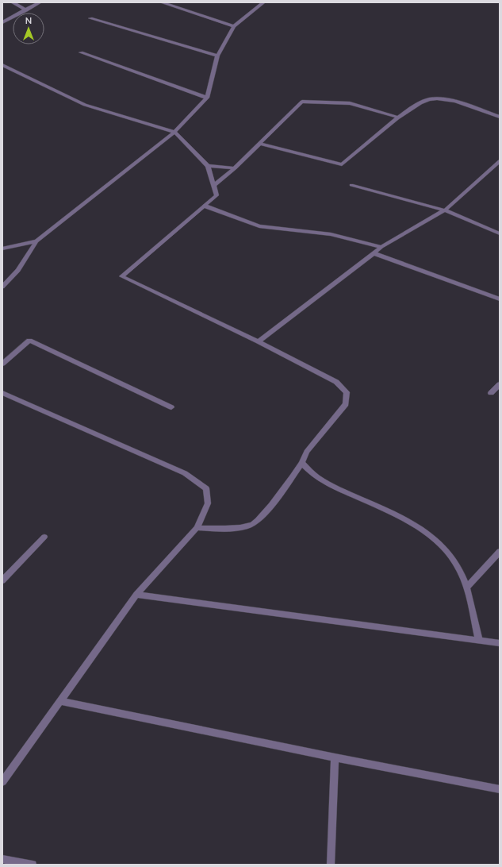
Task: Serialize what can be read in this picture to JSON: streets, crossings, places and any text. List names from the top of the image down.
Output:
{
  "north": "top"
}
